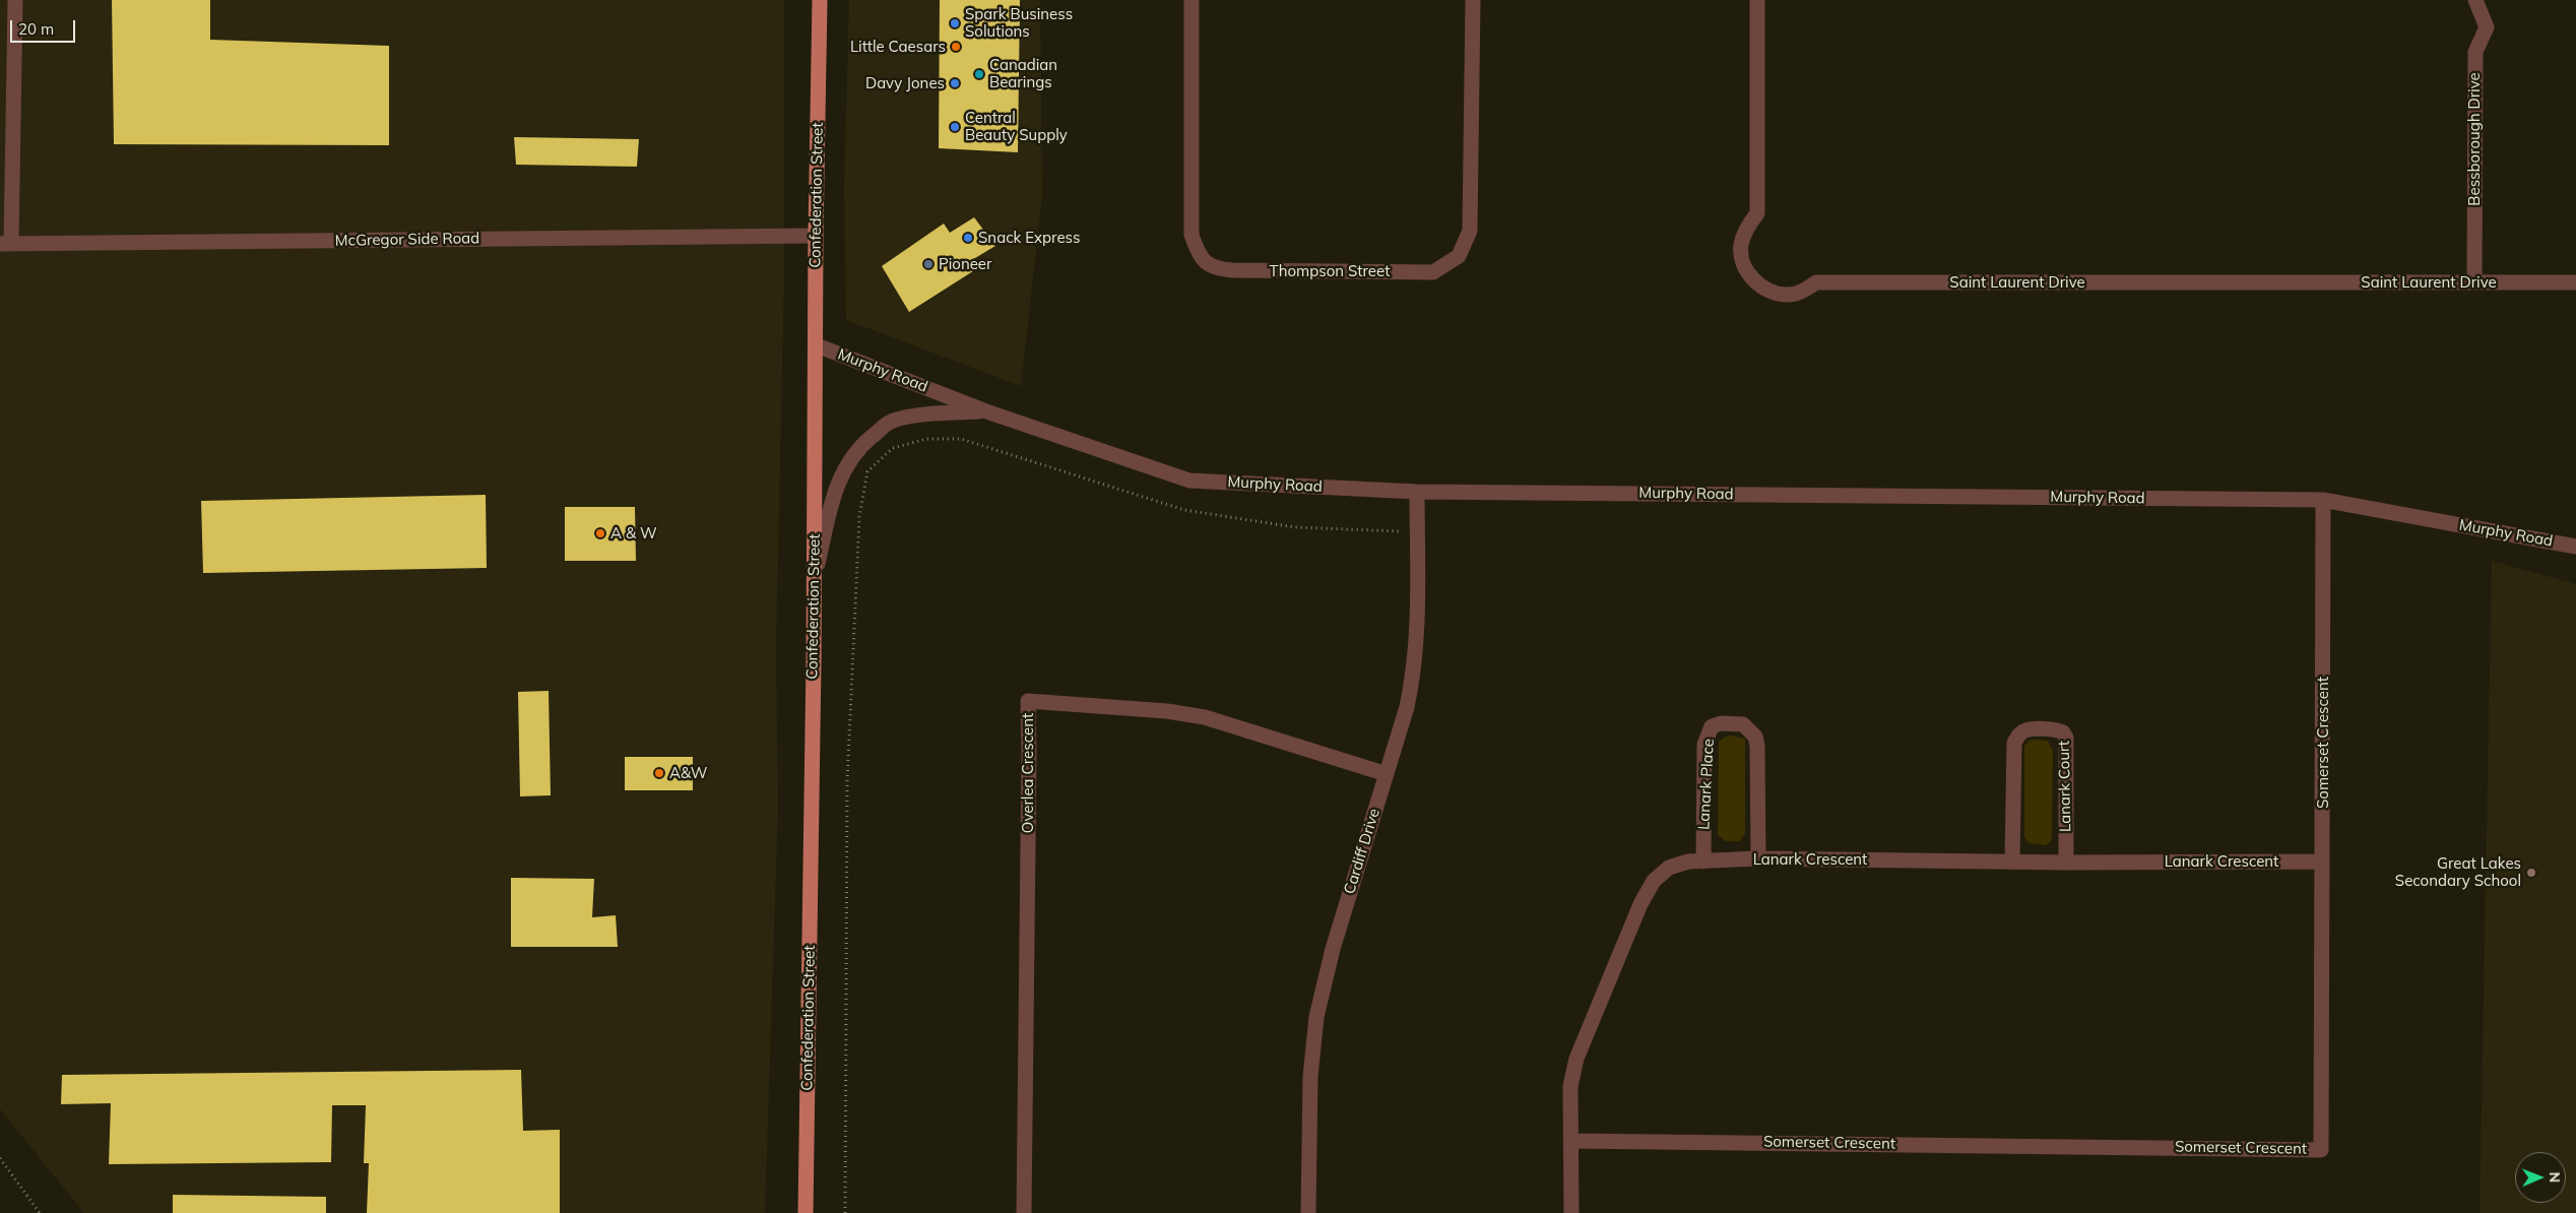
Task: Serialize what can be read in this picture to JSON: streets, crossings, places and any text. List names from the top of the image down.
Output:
{
  "streets": {
    "main road": ["Confederation Street"],
    "street": [
      "Bessborough Drive",
      "McGregor Side Road",
      "Thompson Street",
      "Saint Laurent Drive",
      "Murphy Road",
      "Somerset Crescent",
      "Overlea Crescent",
      "Lanark Place",
      "Lanark Court",
      "Cardiff Drive",
      "Lanark Crescent"
    ]
  },
  "crossings": [
    ["Bessborough Drive", "Saint Laurent Drive"],
    ["Confederation Street", "McGregor Side Road"],
    ["Confederation Street", "Murphy Road"],
    ["Murphy Road", "Somerset Crescent"],
    ["Murphy Road", "Cardiff Drive"],
    ["Somerset Crescent", "Lanark Crescent"],
    ["Overlea Crescent", "Cardiff Drive"],
    ["Lanark Place", "Lanark Crescent"],
    ["Lanark Court", "Lanark Crescent"]
  ],
  "places": [
    "Spark Business Solutions",
    "Little Caesars",
    "Canadian Bearings",
    "Davy Jones",
    "Central Beauty Supply",
    "Snack Express",
    "Pioneer",
    "A & W",
    "A&W",
    "Great Lakes Secondary School"
  ],
  "scale_bar": "20 m",
  "north": "right"
}
